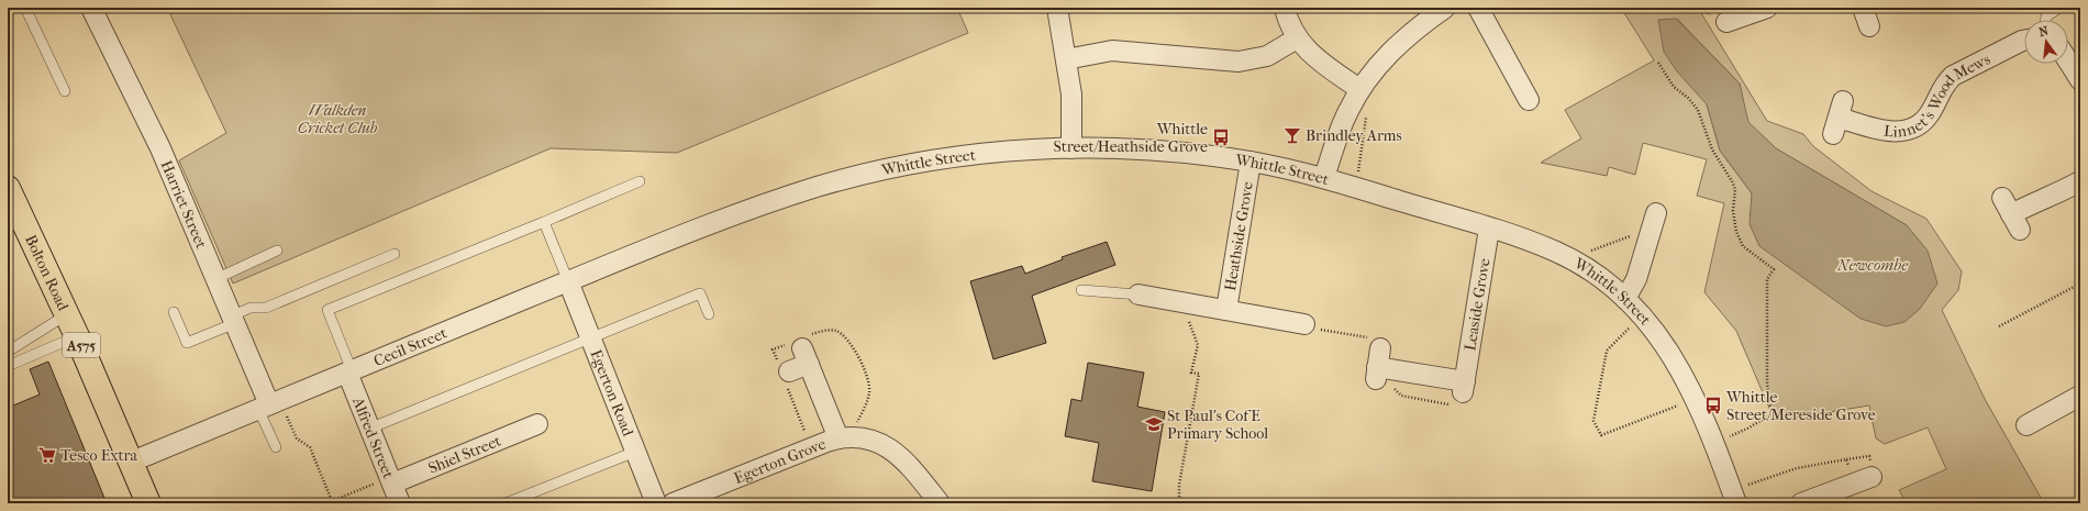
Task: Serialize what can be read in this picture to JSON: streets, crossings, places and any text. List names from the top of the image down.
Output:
{
  "streets": {
    "main road": ["Bolton Road", "A575"],
    "street": [
      "Linnet's Wood Mews",
      "Whittle Street",
      "Harriet Street",
      "Heathside Grove",
      "Leaside Grove",
      "Cecil Street",
      "Egerton Road",
      "Alfred Street",
      "Shiel Street",
      "Egerton Grove"
    ]
  },
  "crossings": [
    ["Whittle Street", "Heathside Grove"],
    ["Whittle Street", "Leaside Grove"],
    ["Whittle Street", "Cecil Street"],
    ["Harriet Street", "Cecil Street"],
    ["Bolton Road", "Cecil Street"],
    ["Cecil Street", "Egerton Road"],
    ["Cecil Street", "Alfred Street"],
    ["Alfred Street", "Shiel Street"]
  ],
  "water": ["Newcombe"],
  "parks": ["Walkden Cricket Club"],
  "places": {
    "bar": ["Brindley Arms"],
    "bus stop": ["Whittle Street/Heathside Grove", "Whittle Street/Mereside Grove"],
    "school or university": ["St Paul's CofE Primary School"],
    "supermarket": ["Tesco Extra"]
  },
  "north": "top"
}
